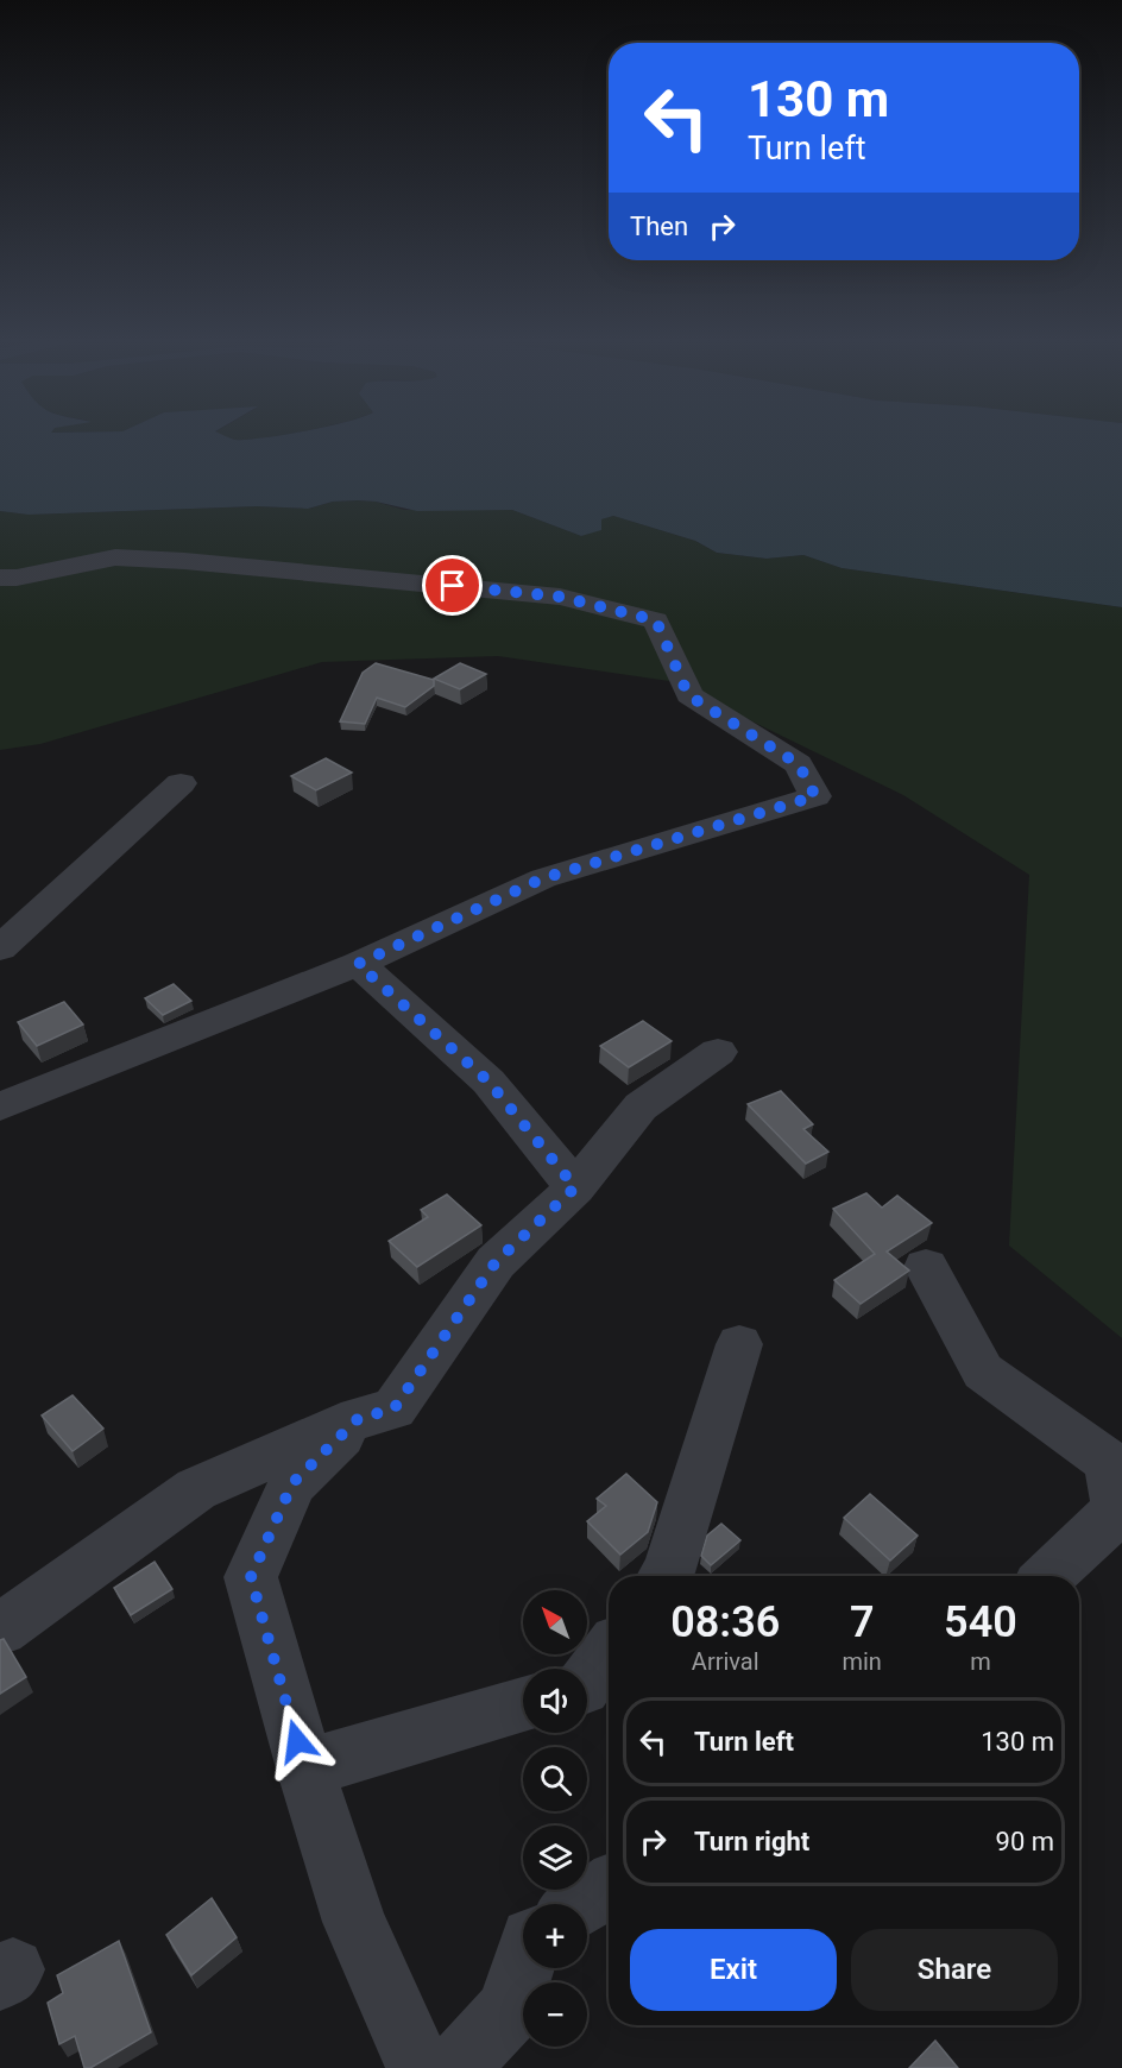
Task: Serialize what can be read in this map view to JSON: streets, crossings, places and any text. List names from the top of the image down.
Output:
{
  "north": "top left",
  "page": {
    "turn": ["130 m", "Turn left"],
    "then": "Then",
    "eta": [
      "08:36",
      "Arrival",
      "7",
      "min",
      "540",
      "m"
    ],
    "map_buttons": ["+", "−"],
    "list": [
      {
        "name": "Turn left",
        "value": "130 m"
      },
      {
        "name": "Turn right",
        "value": "90 m"
      }
    ],
    "buttons": ["Exit", "Share"]
  }
}
